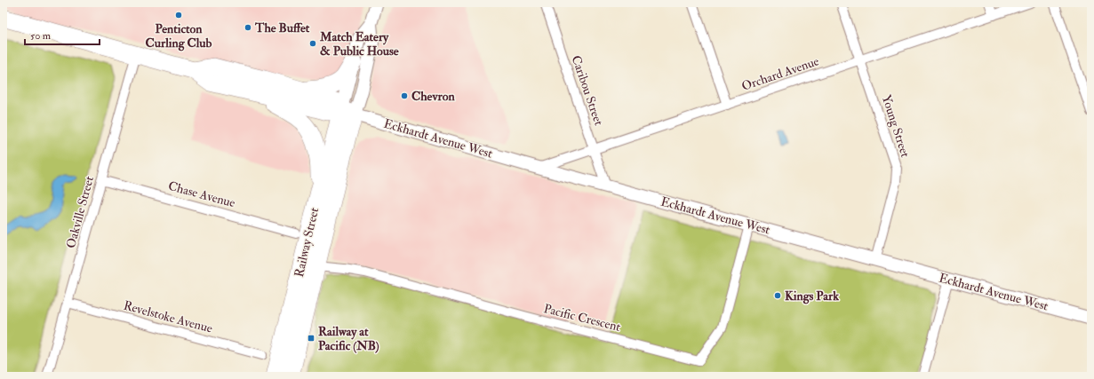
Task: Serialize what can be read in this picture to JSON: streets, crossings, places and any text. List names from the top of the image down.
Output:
{
  "streets": {
    "highway": ["Eckhardt Avenue West", "Railway Street"],
    "street": [
      "Orchard Avenue",
      "Caribou Street",
      "Young Street",
      "Chase Avenue",
      "Oakville Street",
      "Revelstoke Avenue",
      "Pacific Crescent"
    ]
  },
  "crossings": [
    ["Orchard Avenue", "Caribou Street"],
    ["Orchard Avenue", "Young Street"],
    ["Orchard Avenue", "Eckhardt Avenue West"],
    ["Caribou Street", "Eckhardt Avenue West"],
    ["Young Street", "Eckhardt Avenue West"],
    ["Eckhardt Avenue West", "Oakville Street"],
    ["Eckhardt Avenue West", "Railway Street"],
    ["Eckhardt Avenue West", "Pacific Crescent"],
    ["Chase Avenue", "Oakville Street"],
    ["Oakville Street", "Revelstoke Avenue"],
    ["Railway Street", "Pacific Crescent"]
  ],
  "places": {
    "other": [
      "Penticton Curling Club",
      "The Buffet",
      "Match Eatery & Public House",
      "Chevron",
      "Kings Park"
    ],
    "transit": ["Railway at Pacific (NB)"]
  },
  "scale_bar": "50 m"
}
